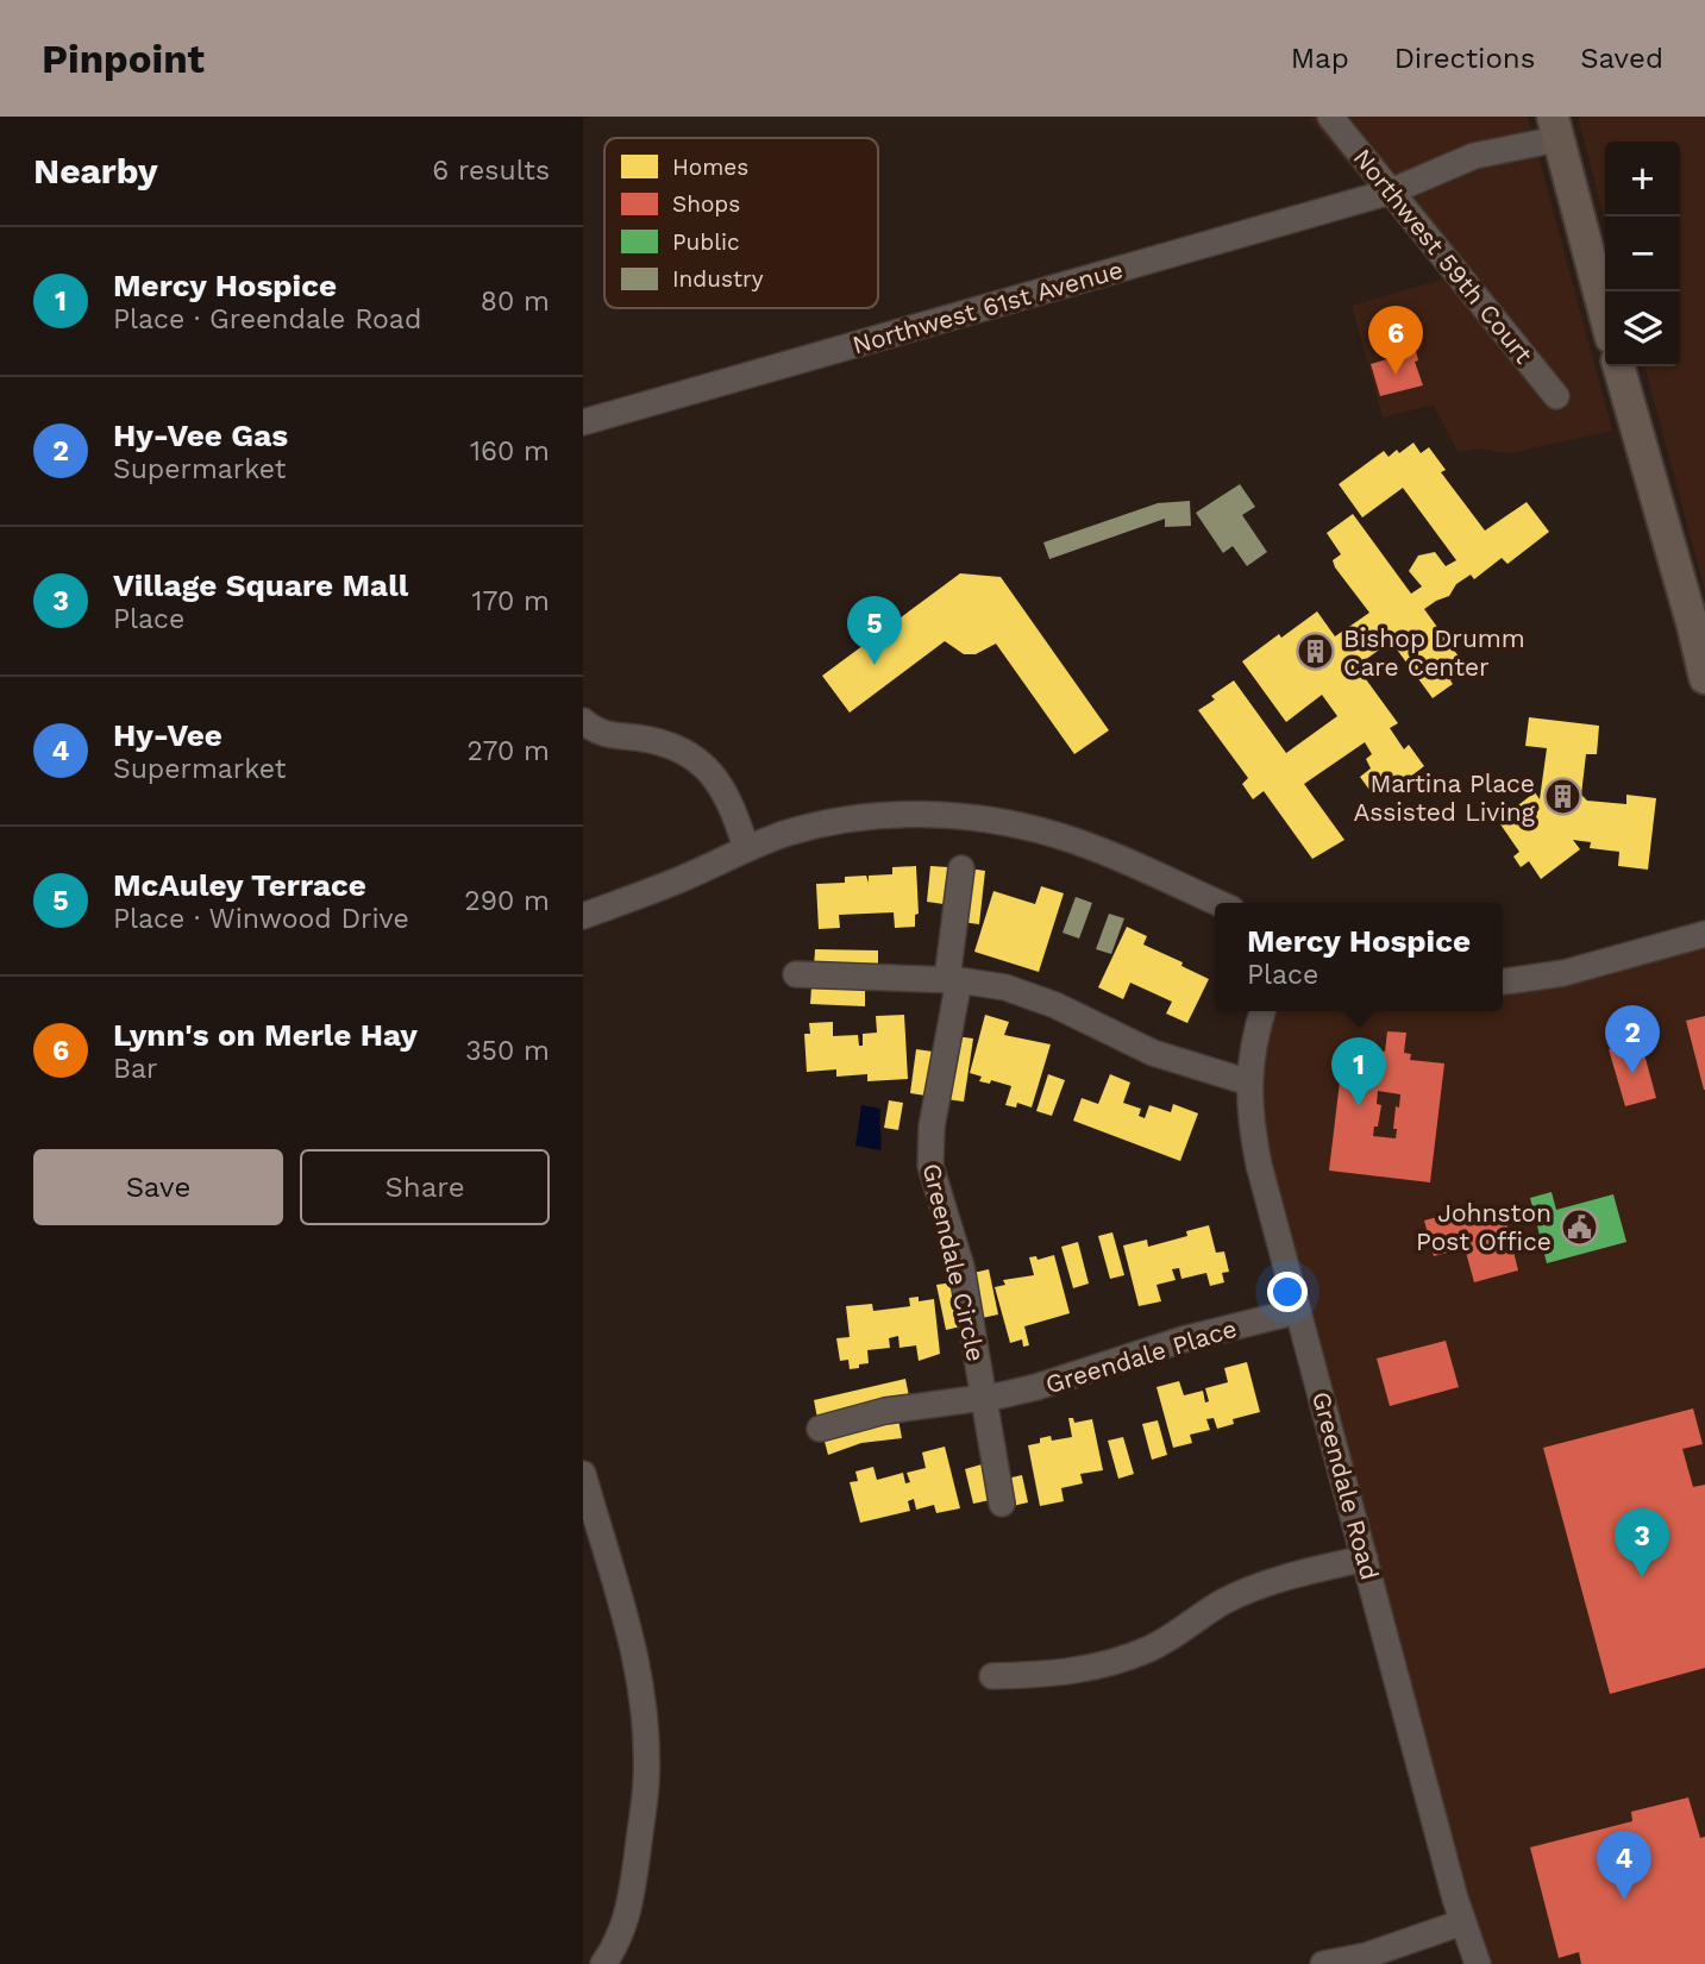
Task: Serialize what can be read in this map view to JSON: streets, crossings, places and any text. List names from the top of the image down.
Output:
{
  "streets": {
    "street": [
      "Northwest 59th Court",
      "Northwest 61st Avenue",
      "Greendale Circle",
      "Greendale Place",
      "Greendale Road"
    ]
  },
  "crossings": [
    ["Northwest 59th Court", "Northwest 61st Avenue"],
    ["Greendale Circle", "Greendale Place"],
    ["Greendale Place", "Greendale Road"]
  ],
  "places": {
    "building": ["Bishop Drumm Care Center", "Martina Place Assisted Living"],
    "public building": ["Johnston Post Office"]
  },
  "legend": [
    "Homes",
    "Shops",
    "Public",
    "Industry"
  ],
  "page": {
    "header": "Pinpoint",
    "nav": ["Map", "Directions", "Saved"],
    "heading": ["Nearby", "6 results"],
    "map_buttons": ["+", "−"],
    "list": [
      {
        "mark": "1",
        "name": "Mercy Hospice",
        "note": "Place · Greendale Road",
        "value": "80 m"
      },
      {
        "mark": "2",
        "name": "Hy-Vee Gas",
        "note": "Supermarket",
        "value": "160 m"
      },
      {
        "mark": "3",
        "name": "Village Square Mall",
        "note": "Place",
        "value": "170 m"
      },
      {
        "mark": "4",
        "name": "Hy-Vee",
        "note": "Supermarket",
        "value": "270 m"
      },
      {
        "mark": "5",
        "name": "McAuley Terrace",
        "note": "Place · Winwood Drive",
        "value": "290 m"
      },
      {
        "mark": "6",
        "name": "Lynn's on Merle Hay",
        "note": "Bar",
        "value": "350 m"
      }
    ],
    "pins": [
      "6",
      "5",
      "2",
      "1",
      "3",
      "4"
    ],
    "popup": ["Mercy Hospice", "Place"],
    "buttons": ["Save", "Share"]
  }
}
